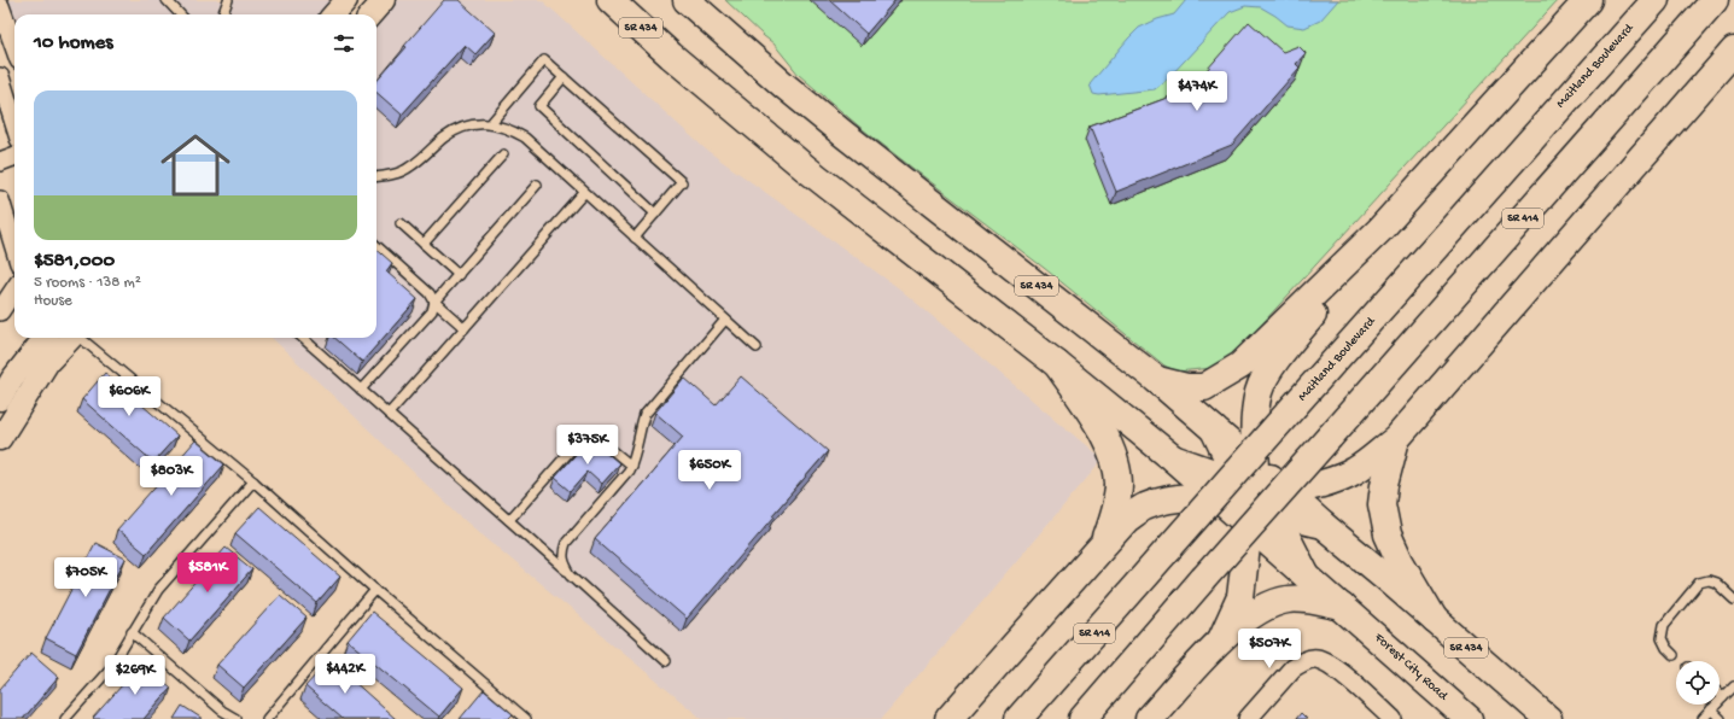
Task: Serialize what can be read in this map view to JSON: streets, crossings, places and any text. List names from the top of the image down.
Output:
{
  "streets": {
    "main road": [
      "SR 434",
      "Maitland Boulevard",
      "SR 414",
      "Forest City Road"
    ]
  },
  "crossings": [
    ["SR 434", "Forest City Road"]
  ],
  "page": {
    "heading": "10 homes",
    "price": [
      "$474K",
      "$606K",
      "$375K",
      "$650K",
      "$803K",
      "$581K",
      "$705K",
      "$507K",
      "$442K",
      "$269K"
    ],
    "list": [
      {
        "name": "$581,000",
        "note": "5 rooms · 138 m² · House"
      }
    ]
  }
}
